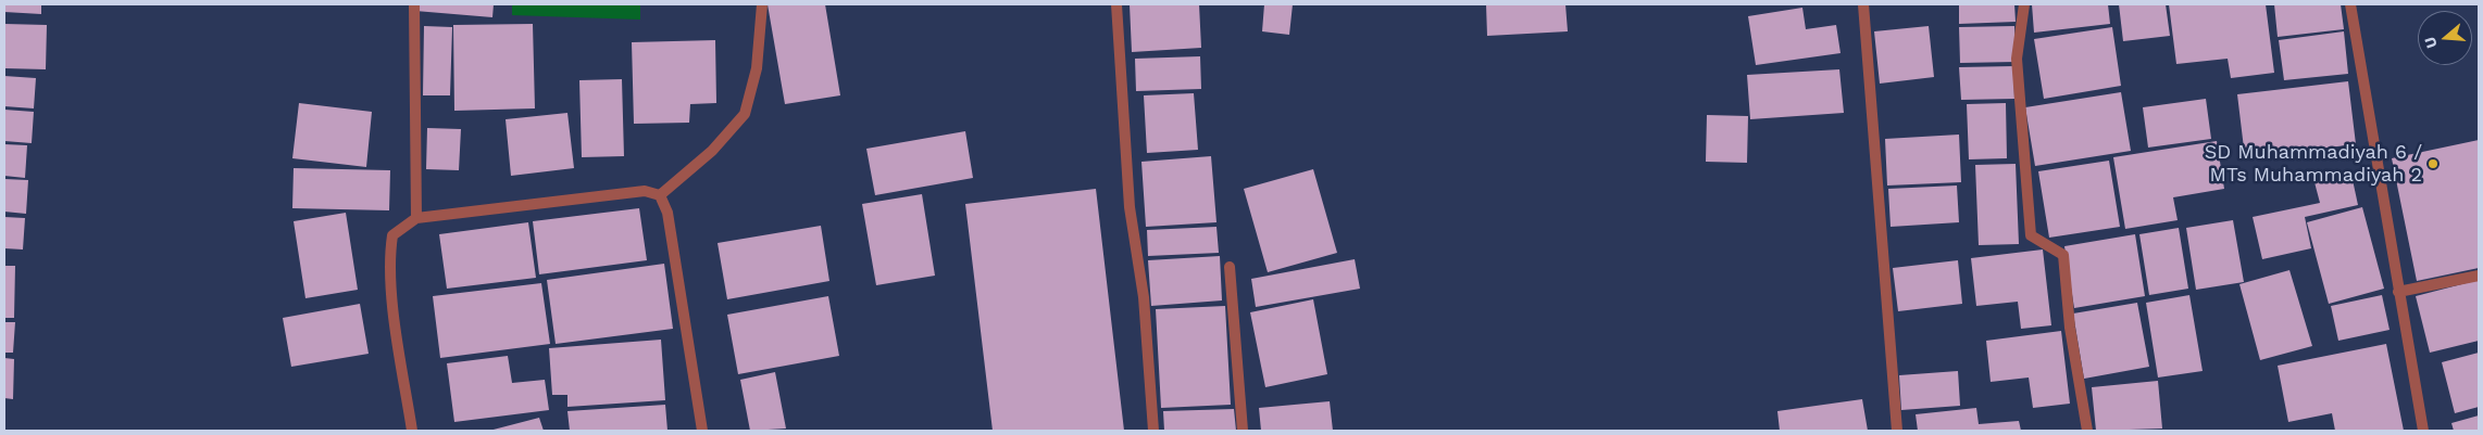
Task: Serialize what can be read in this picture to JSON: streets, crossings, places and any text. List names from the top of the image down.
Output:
{
  "places": ["SD Muhammadiyah 6 / MTs Muhammadiyah 2"],
  "north": "left"
}
